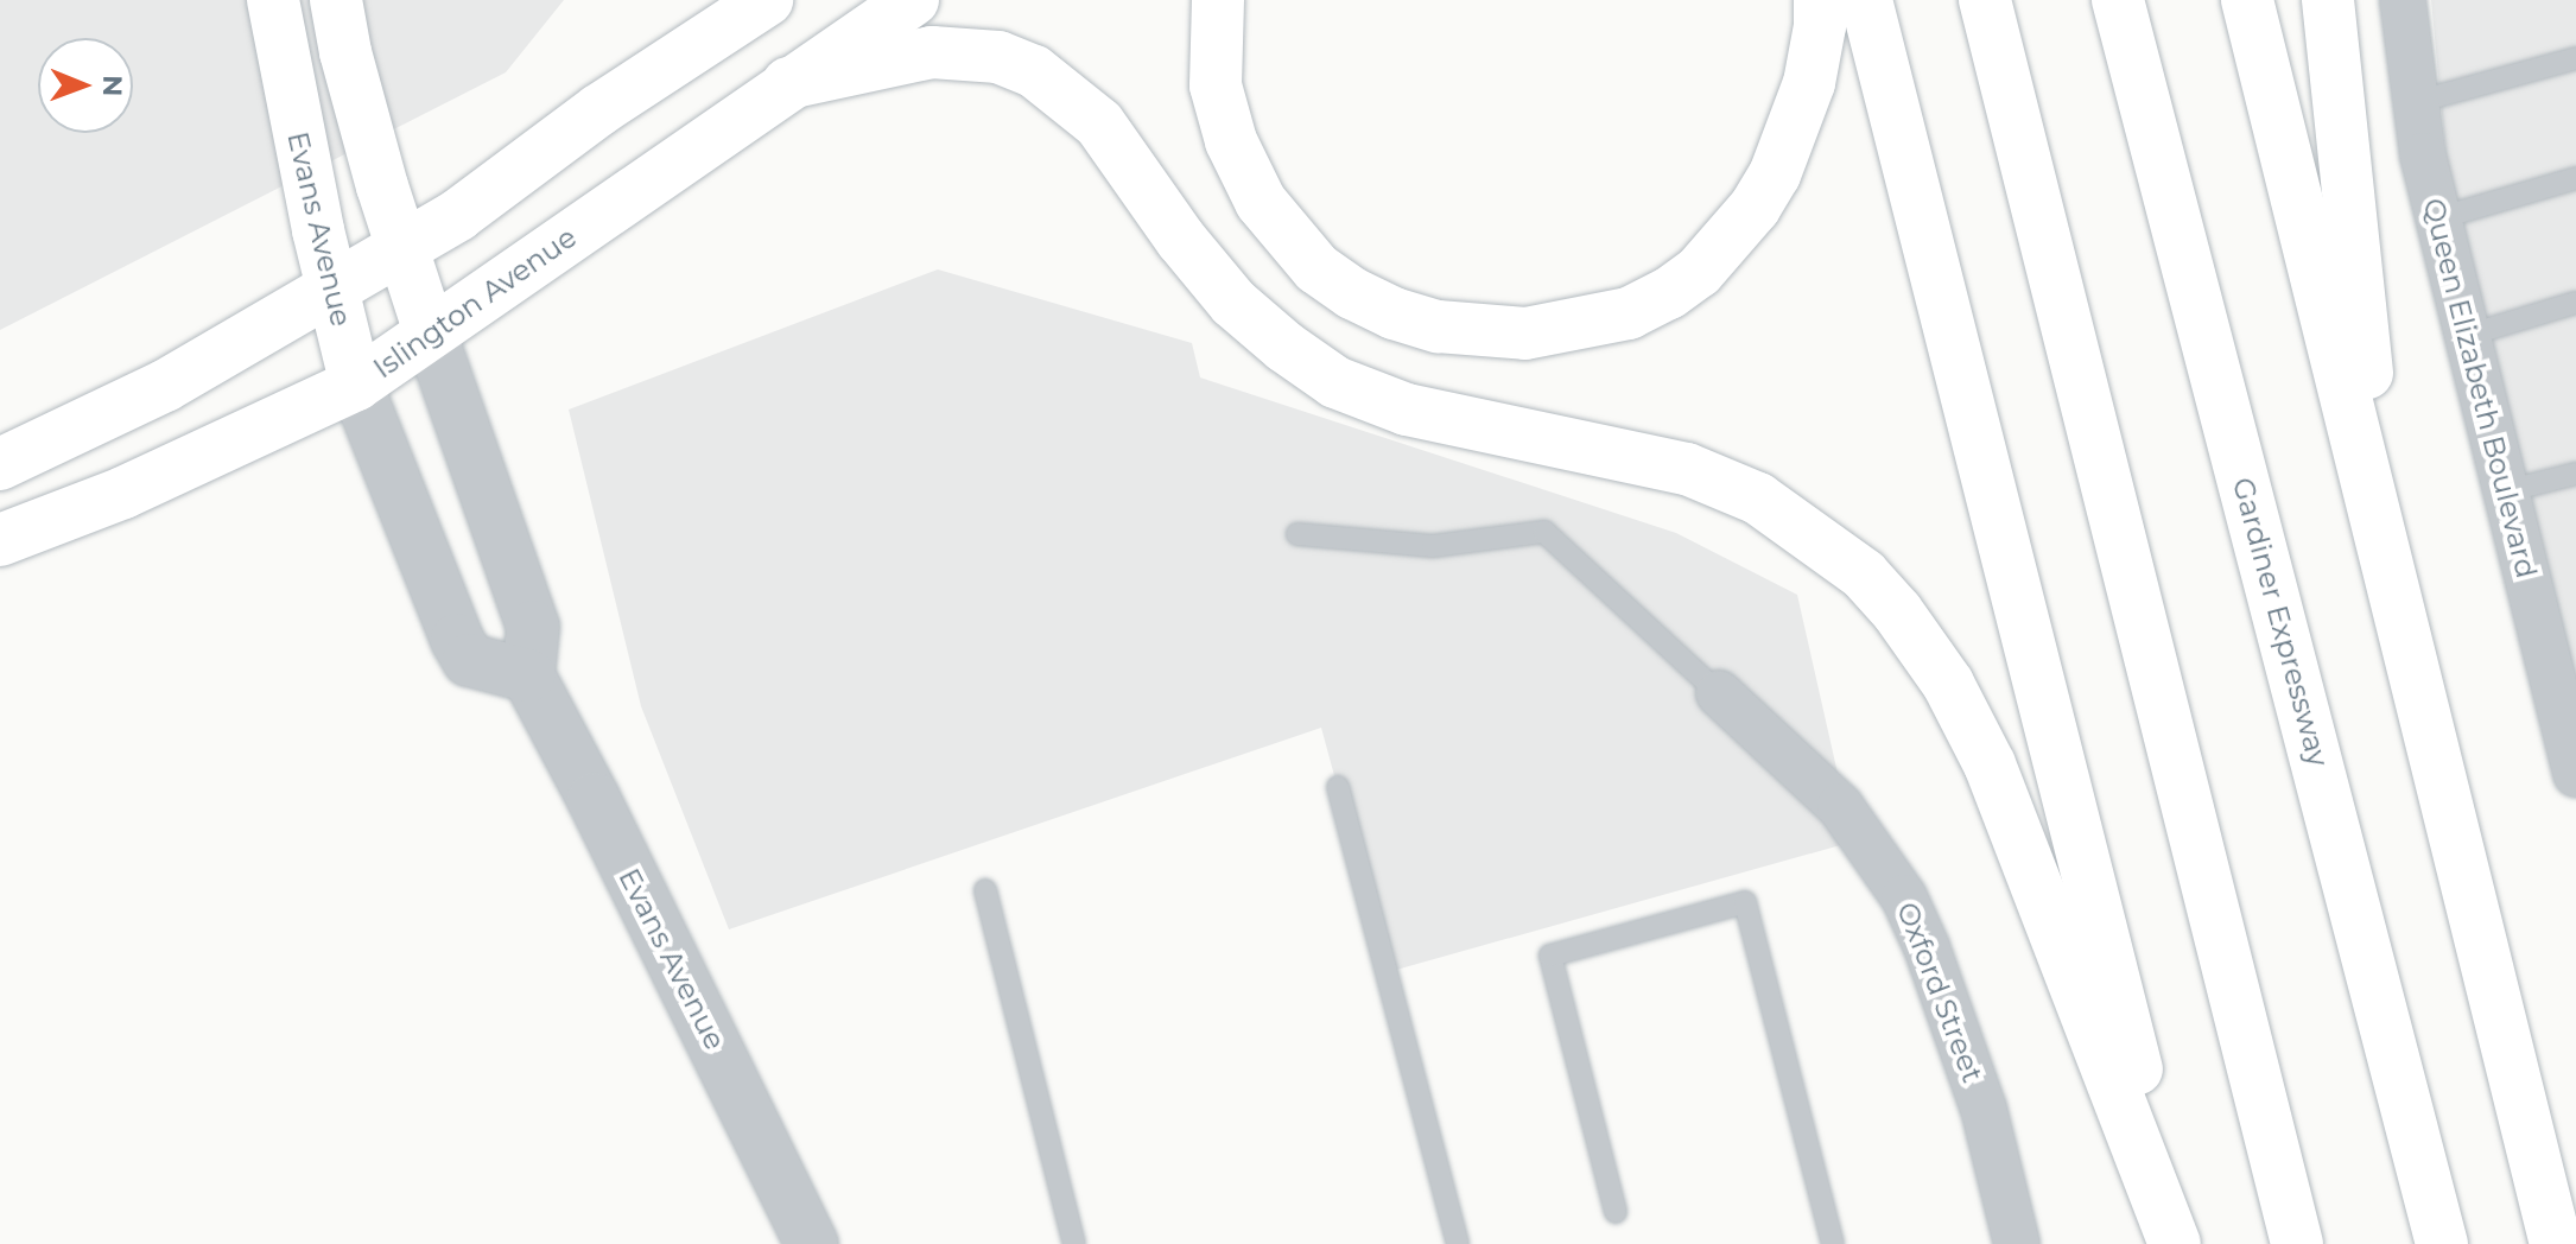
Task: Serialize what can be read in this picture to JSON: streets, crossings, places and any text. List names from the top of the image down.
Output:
{
  "streets": {
    "main road": ["Evans Avenue", "Islington Avenue", "Gardiner Expressway"],
    "street": ["Queen Elizabeth Boulevard", "Oxford Street"]
  },
  "crossings": [
    ["Evans Avenue", "Islington Avenue"]
  ],
  "north": "right"
}
